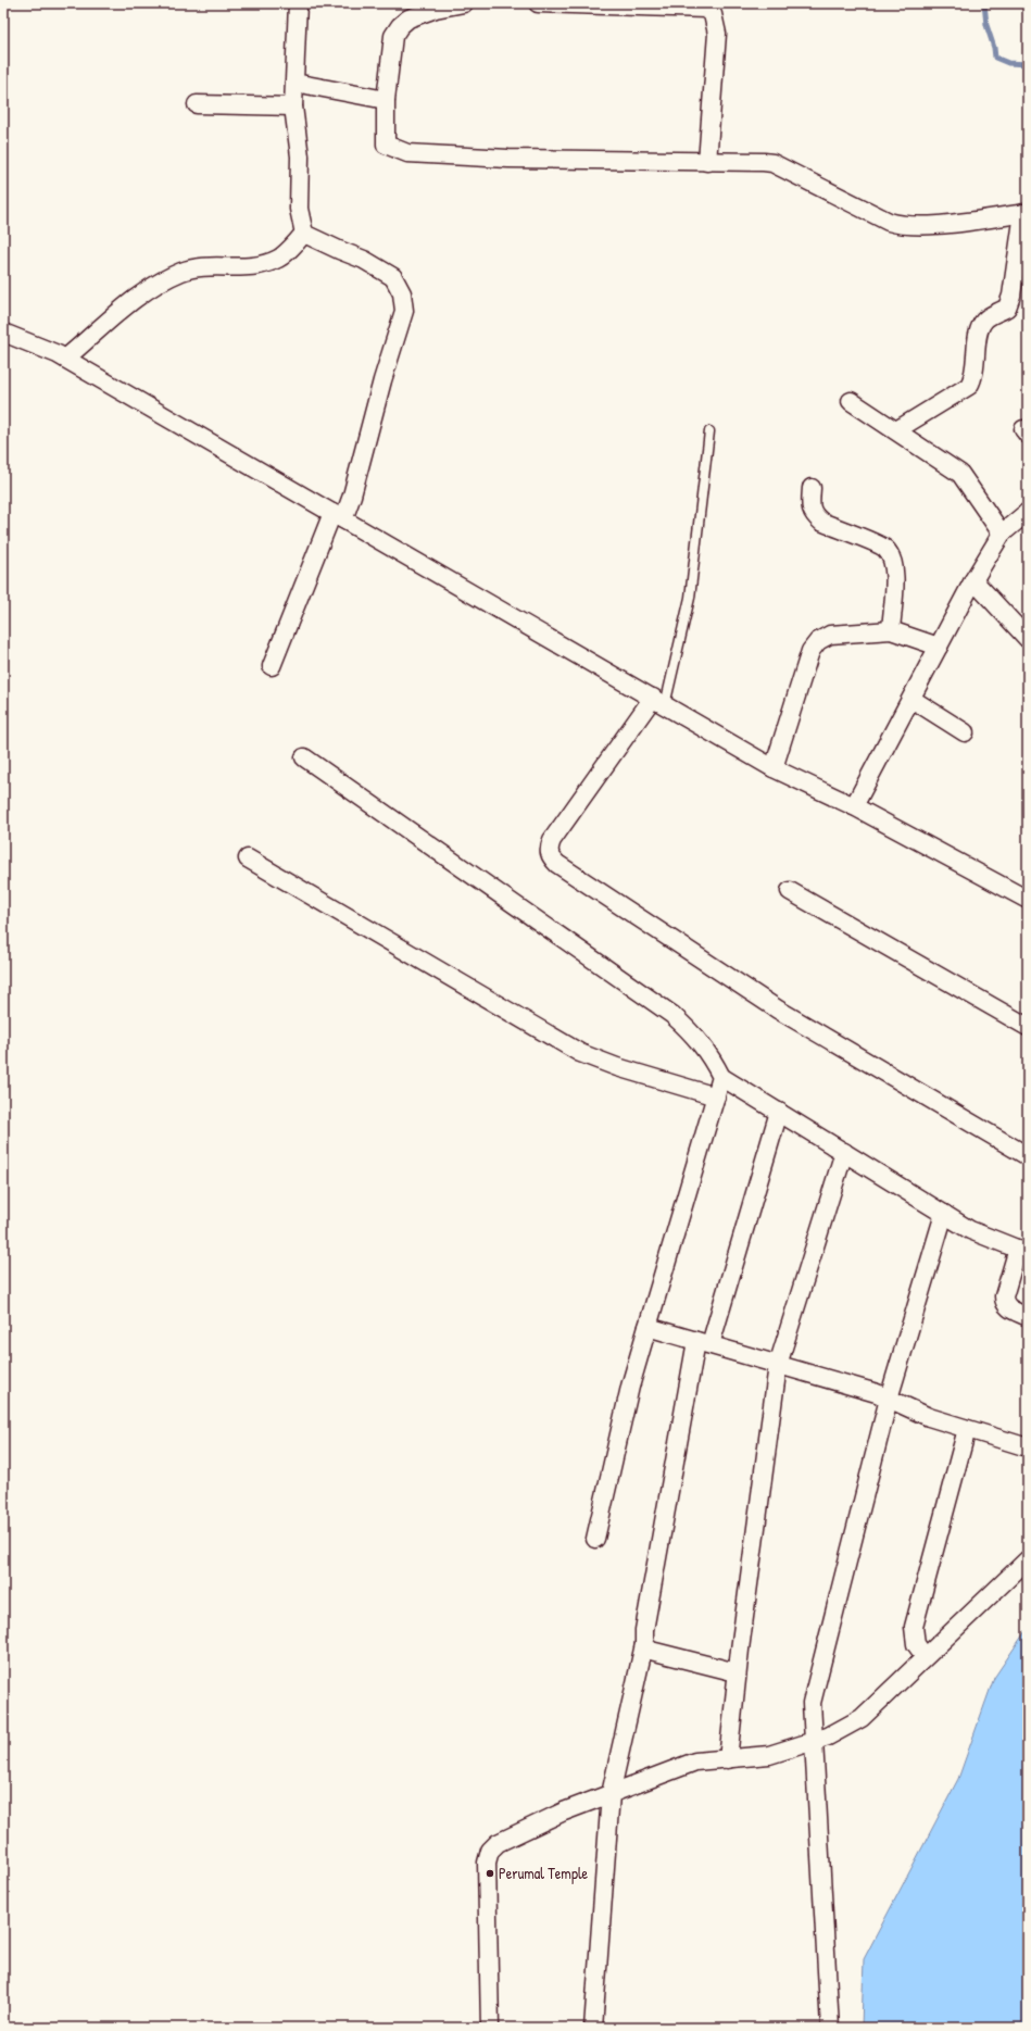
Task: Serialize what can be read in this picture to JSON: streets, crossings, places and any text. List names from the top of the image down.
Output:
{
  "places": ["Perumal Temple"]
}
